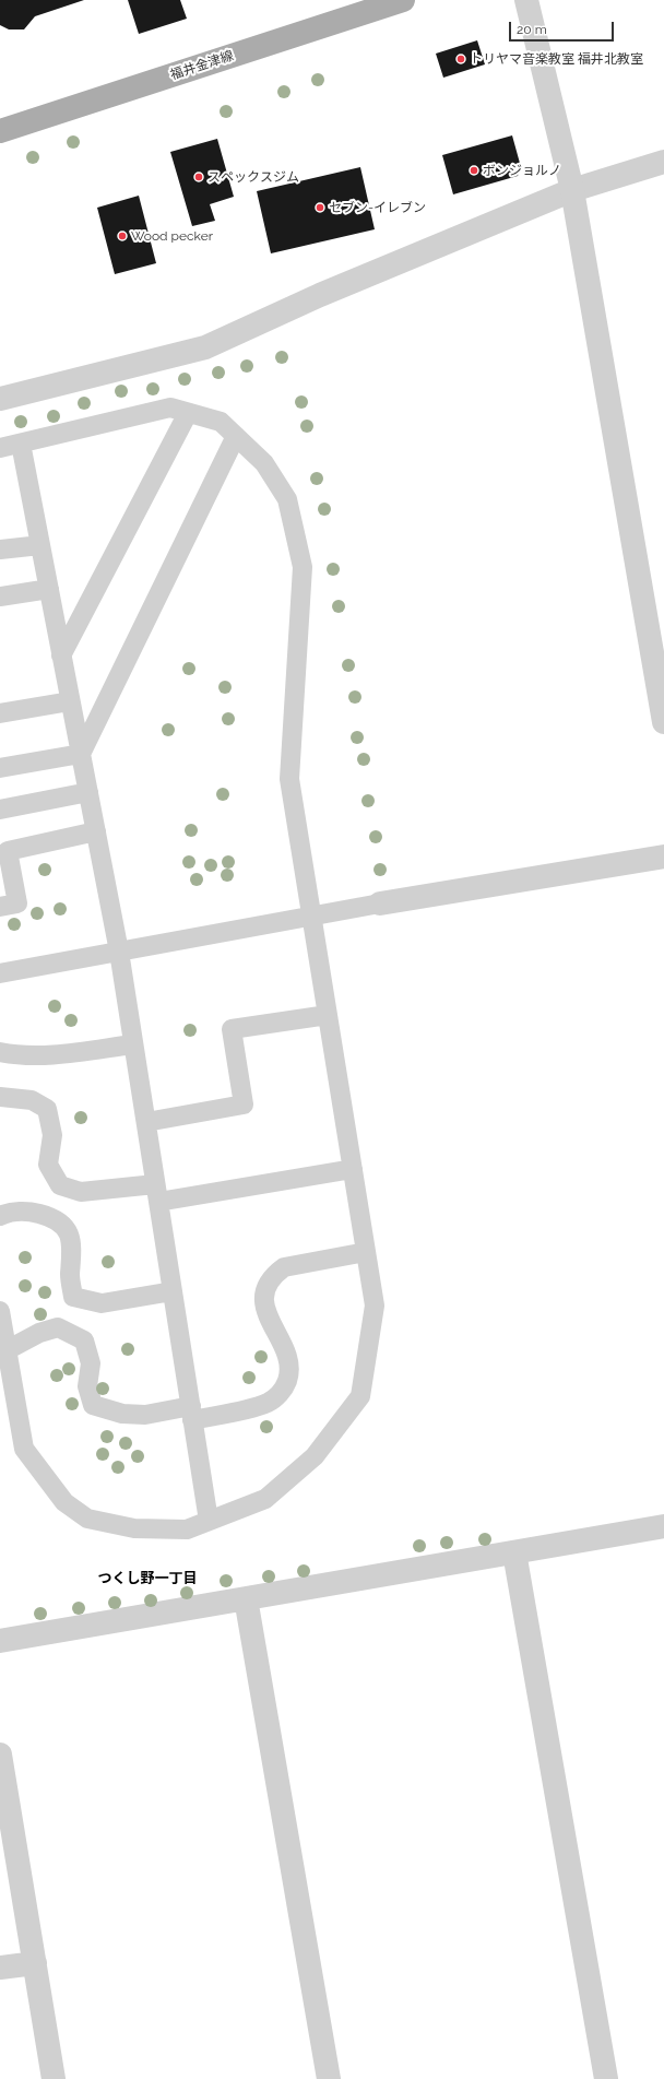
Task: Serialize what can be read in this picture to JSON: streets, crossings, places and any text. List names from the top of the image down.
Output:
{
  "streets": {
    "main road": ["福井金津線"]
  },
  "districts": ["つくし野一丁目"],
  "places": [
    "トリヤマ音楽教室 福井北教室",
    "ボンジョルノ",
    "スペックスジム",
    "セブン-イレブン",
    "Wood pecker"
  ],
  "scale_bar": "20 m"
}
